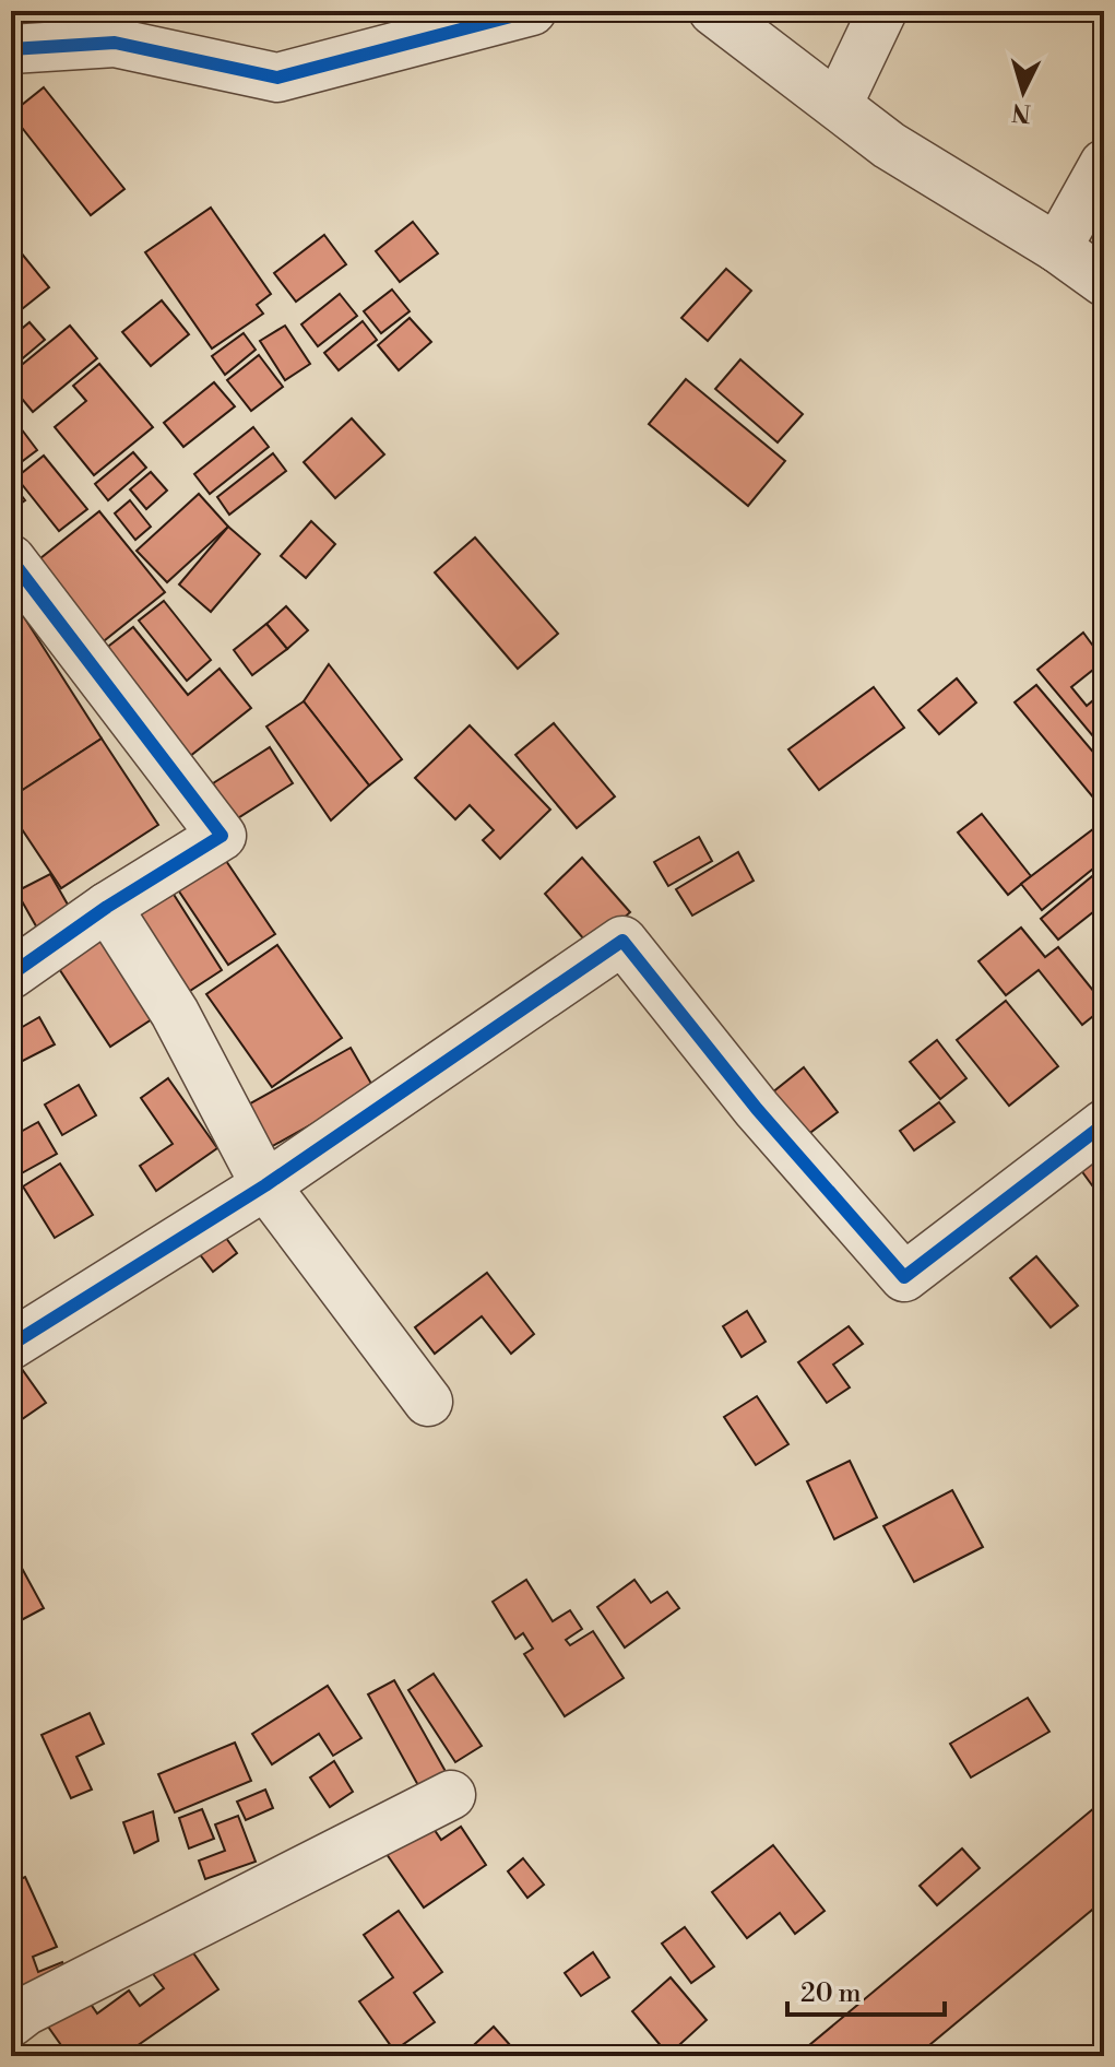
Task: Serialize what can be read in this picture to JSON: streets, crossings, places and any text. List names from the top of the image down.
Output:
{
  "scale_bar": "20 m",
  "north": "bottom"
}
